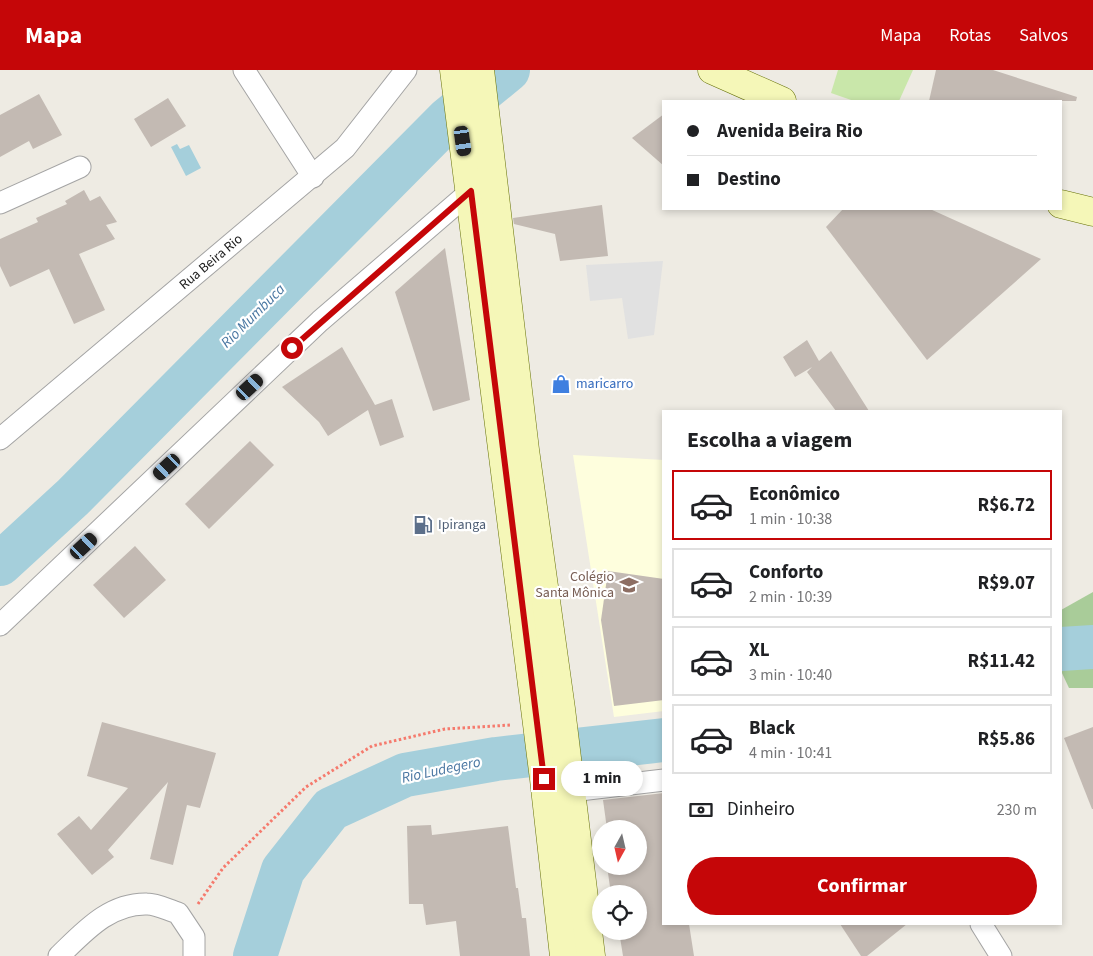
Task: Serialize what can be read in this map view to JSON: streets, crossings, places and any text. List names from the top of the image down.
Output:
{
  "streets": {
    "street": ["Rua Beira Rio"]
  },
  "water": ["Rio Mumbuca", "Rio Ludegero"],
  "places": {
    "shop": ["maricarro"],
    "fuel station": ["Ipiranga"],
    "school or university": ["Colégio Santa Mônica"]
  },
  "north": "bottom",
  "page": {
    "header": "Mapa",
    "nav": ["Mapa", "Rotas", "Salvos"],
    "banner": ["Avenida Beira Rio", "Destino"],
    "heading": "Escolha a viagem",
    "list": [
      {
        "name": "Econômico",
        "note": "1 min · 10:38",
        "value": "R$6.72"
      },
      {
        "name": "Conforto",
        "note": "2 min · 10:39",
        "value": "R$9.07"
      },
      {
        "name": "XL",
        "note": "3 min · 10:40",
        "value": "R$11.42"
      },
      {
        "name": "Black",
        "note": "4 min · 10:41",
        "value": "R$5.86"
      }
    ],
    "bubble": "1 min",
    "pay": ["Dinheiro", "230 m"],
    "buttons": "Confirmar"
  }
}
